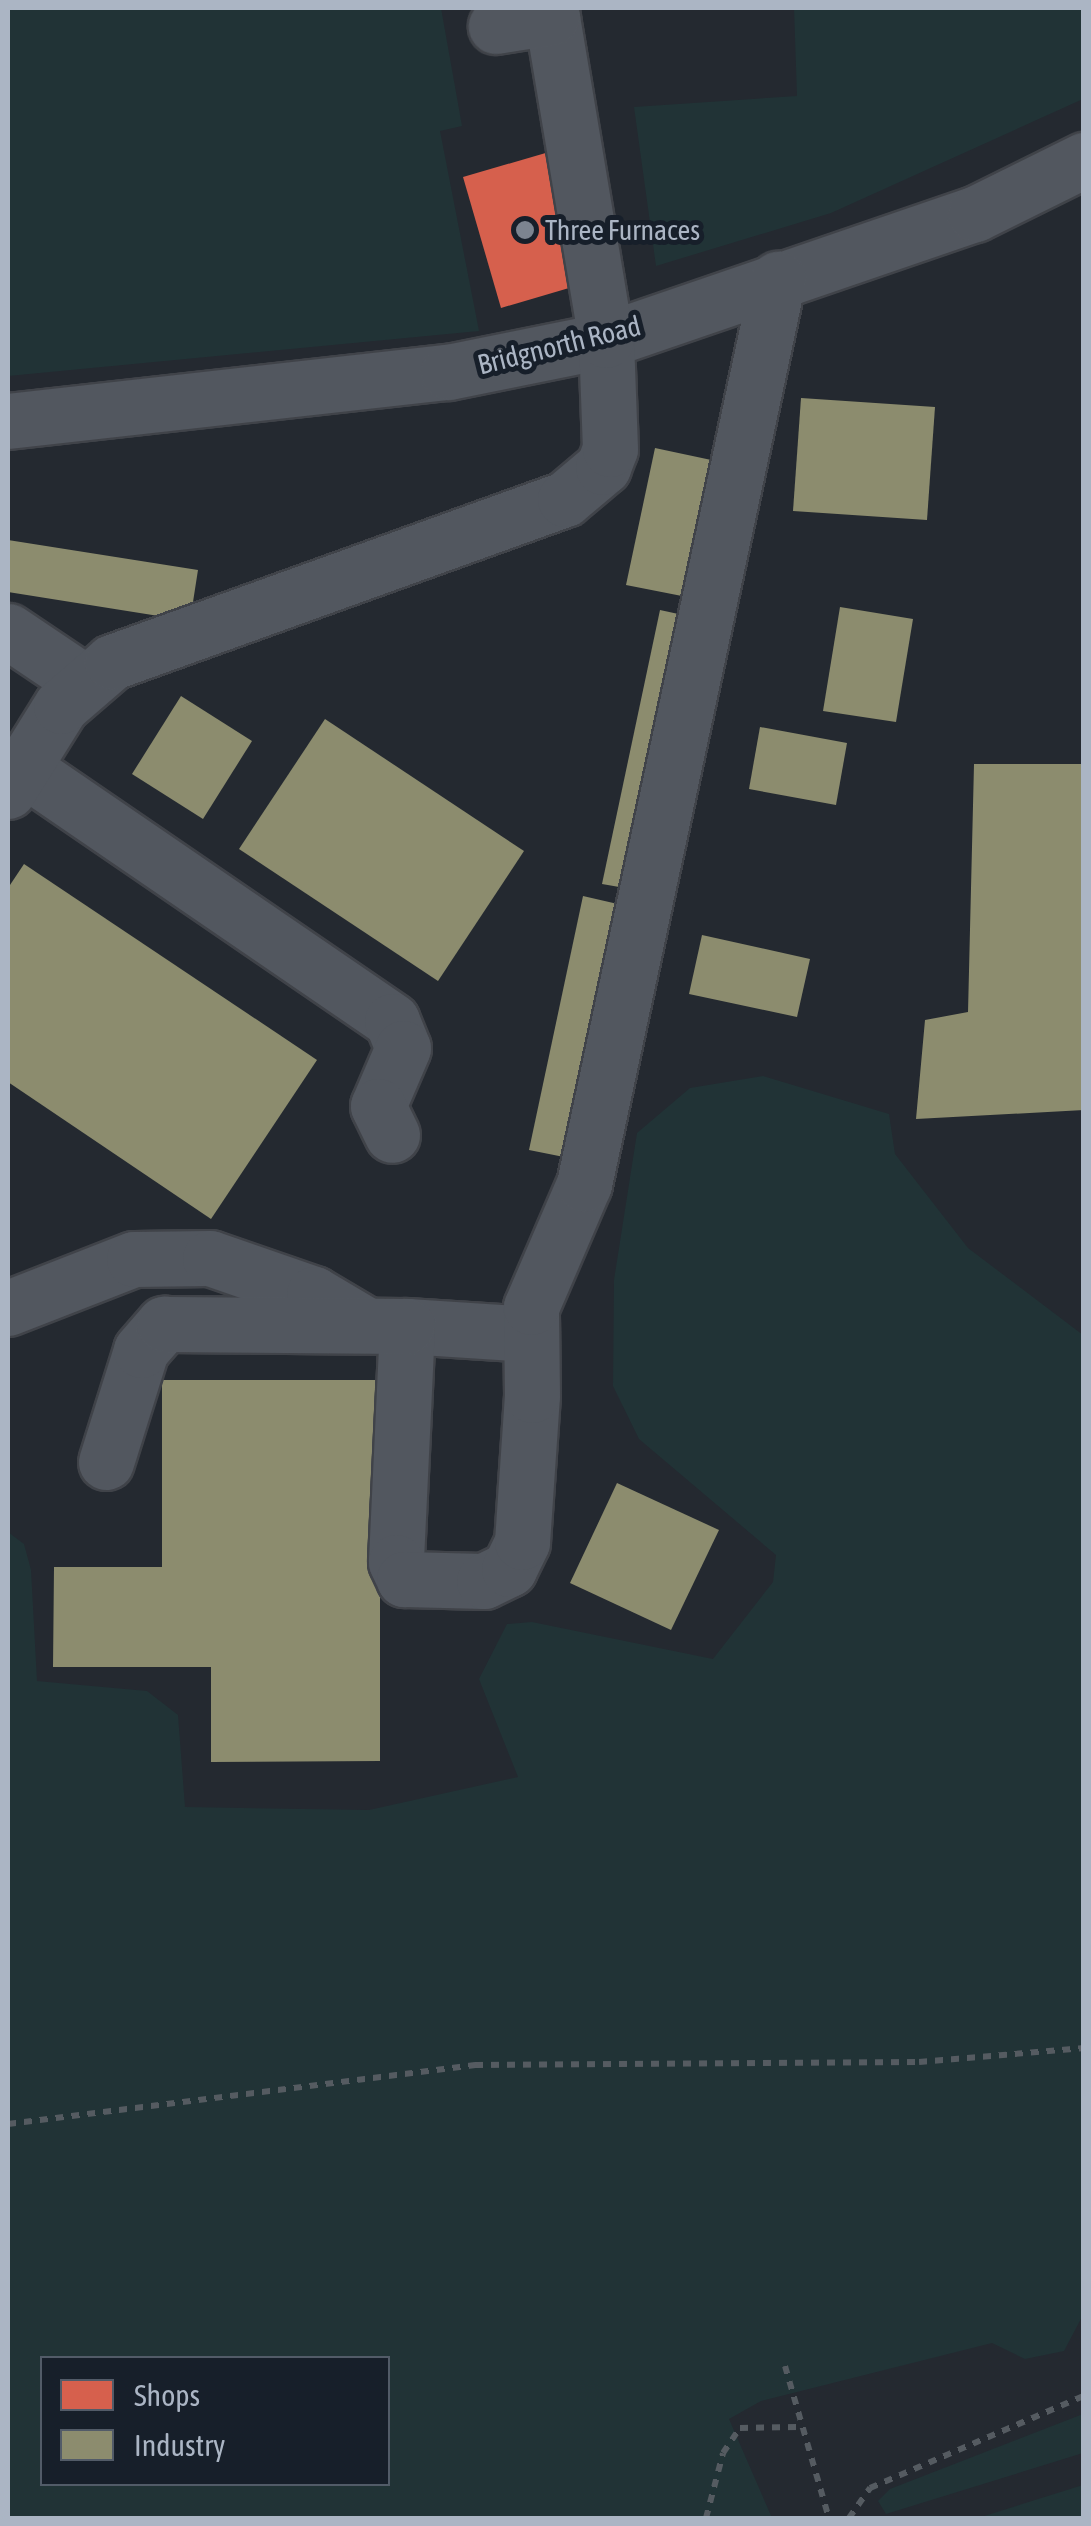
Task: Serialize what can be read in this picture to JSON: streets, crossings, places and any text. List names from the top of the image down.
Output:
{
  "streets": {
    "street": ["Bridgnorth Road"]
  },
  "places": ["Three Furnaces"],
  "legend": ["Shops", "Industry"]
}
